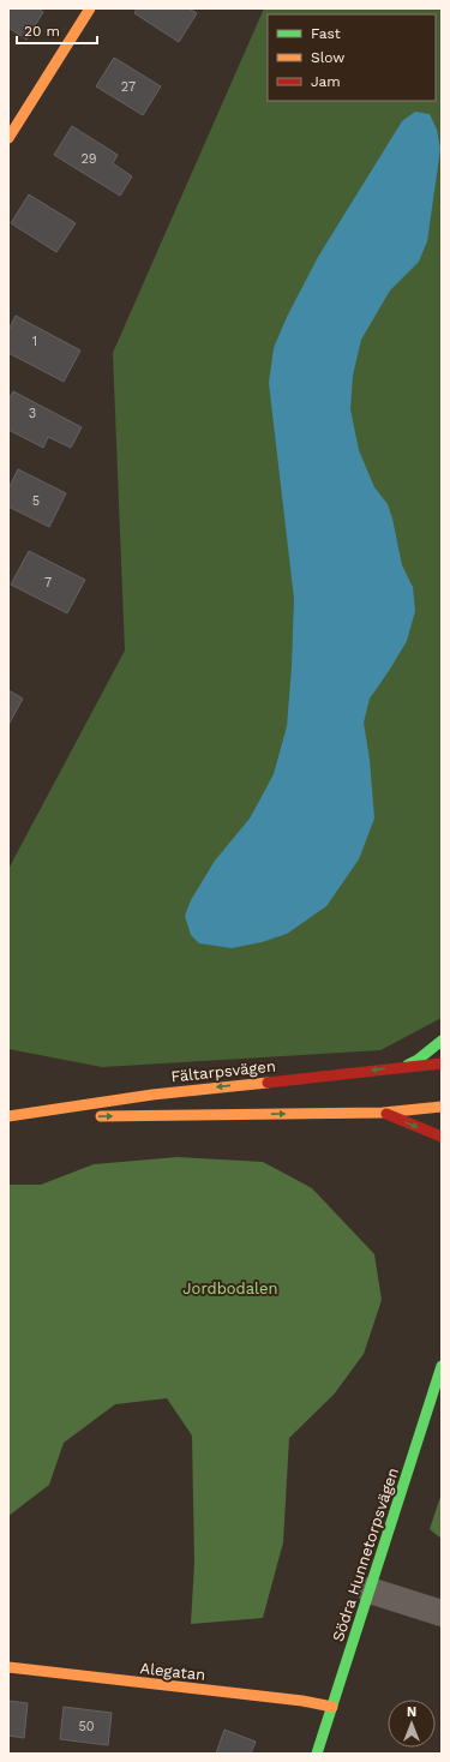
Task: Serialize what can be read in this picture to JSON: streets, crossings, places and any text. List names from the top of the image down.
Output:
{
  "streets": {
    "main road": ["Fältarpsvägen", "Södra Hunnetorpsvägen", "Alegatan"]
  },
  "crossings": [
    ["Södra Hunnetorpsvägen", "Alegatan"]
  ],
  "parks": ["Jordbodalen"],
  "house_numbers": [
    "27",
    "29",
    "1",
    "3",
    "5",
    "7",
    "50"
  ],
  "legend": ["Fast", "Slow", "Jam"],
  "scale_bar": "20 m",
  "north": "top"
}
